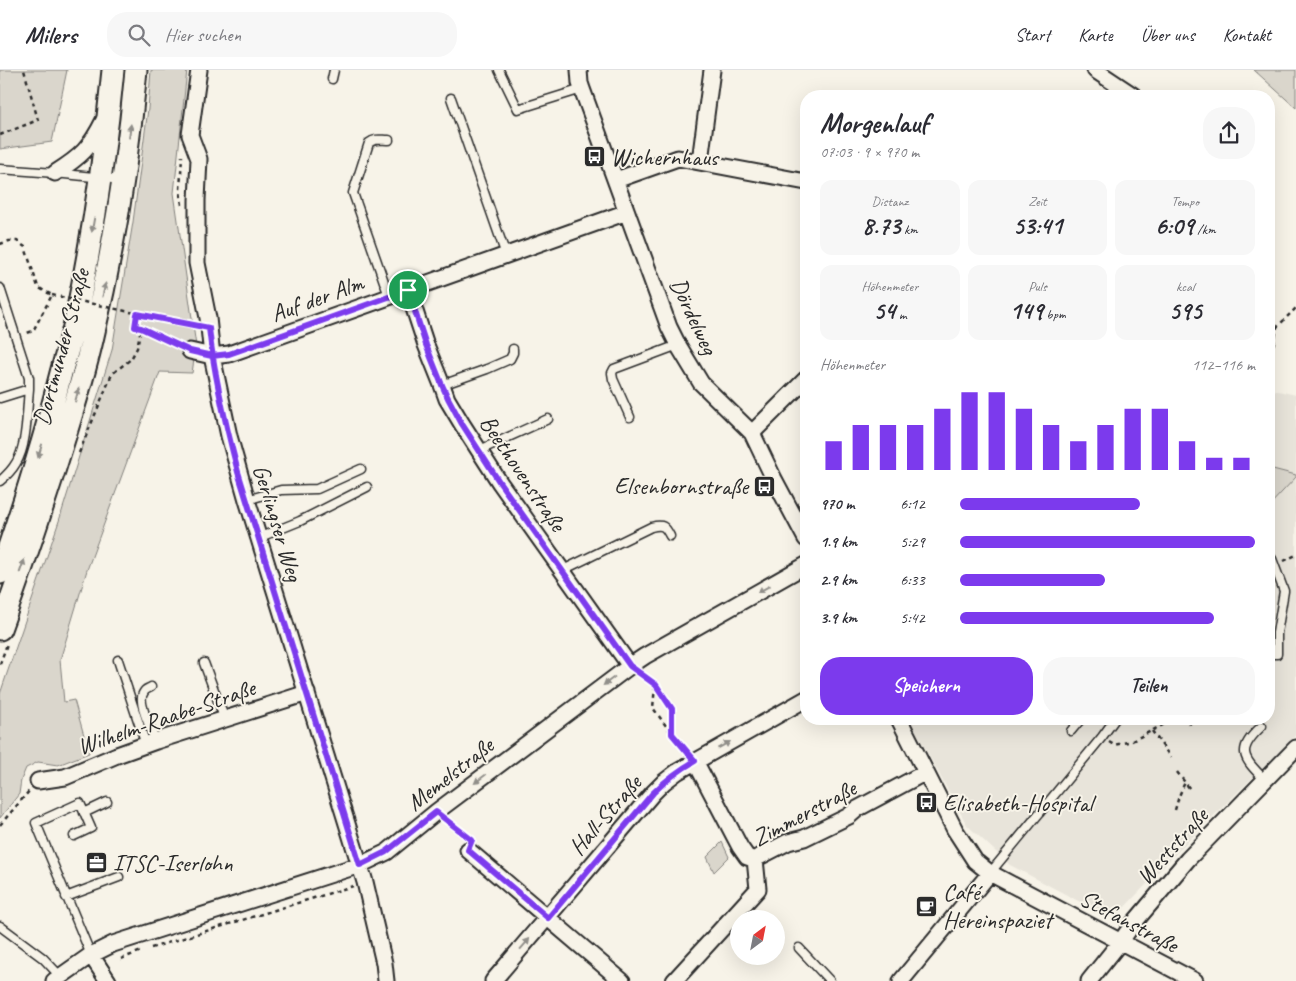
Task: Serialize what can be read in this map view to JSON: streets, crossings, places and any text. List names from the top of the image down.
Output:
{
  "streets": {
    "main road": ["Dortmunder Straße"],
    "street": [
      "Auf der Alm",
      "Dördelweg",
      "Beethovenstraße",
      "Gerlingser Weg",
      "Wilhelm-Raabe-Straße",
      "Memelstraße",
      "Zimmerstraße",
      "Hall-Straße",
      "Weststraße",
      "Stefanstraße"
    ]
  },
  "crossings": [
    ["Auf der Alm", "Dördelweg"],
    ["Auf der Alm", "Beethovenstraße"],
    ["Auf der Alm", "Gerlingser Weg"],
    ["Beethovenstraße", "Memelstraße"],
    ["Gerlingser Weg", "Wilhelm-Raabe-Straße"],
    ["Gerlingser Weg", "Memelstraße"],
    ["Zimmerstraße", "Hall-Straße"],
    ["Weststraße", "Stefanstraße"]
  ],
  "one_way": ["Memelstraße", "Hall-Straße"],
  "places": {
    "bus stop": ["Wichernhaus", "Elsenbornstraße", "Elisabeth-Hospital"],
    "office": ["ITSC-Iserlohn"],
    "cafe": ["Café Hereinspaziet"]
  },
  "north": "top right",
  "page": {
    "header": "Milers",
    "search": "Hier suchen",
    "nav": [
      "Start",
      "Karte",
      "Über uns",
      "Kontakt"
    ],
    "heading": ["Morgenlauf", "07:03 · 9 × 970 m"],
    "stats": [
      ["Distanz", "8.73 km"],
      ["Zeit", "53:41"],
      ["Tempo", "6:09 /km"],
      ["Höhenmeter", "54 m"],
      ["Puls", "149 bpm"],
      ["kcal", "595"]
    ],
    "chart": ["Höhenmeter", "112–116 m"],
    "list": [
      {
        "name": "970 m",
        "note": "6:12"
      },
      {
        "name": "1.9 km",
        "note": "5:29"
      },
      {
        "name": "2.9 km",
        "note": "6:33"
      },
      {
        "name": "3.9 km",
        "note": "5:42"
      }
    ],
    "buttons": ["Speichern", "Teilen"]
  }
}
